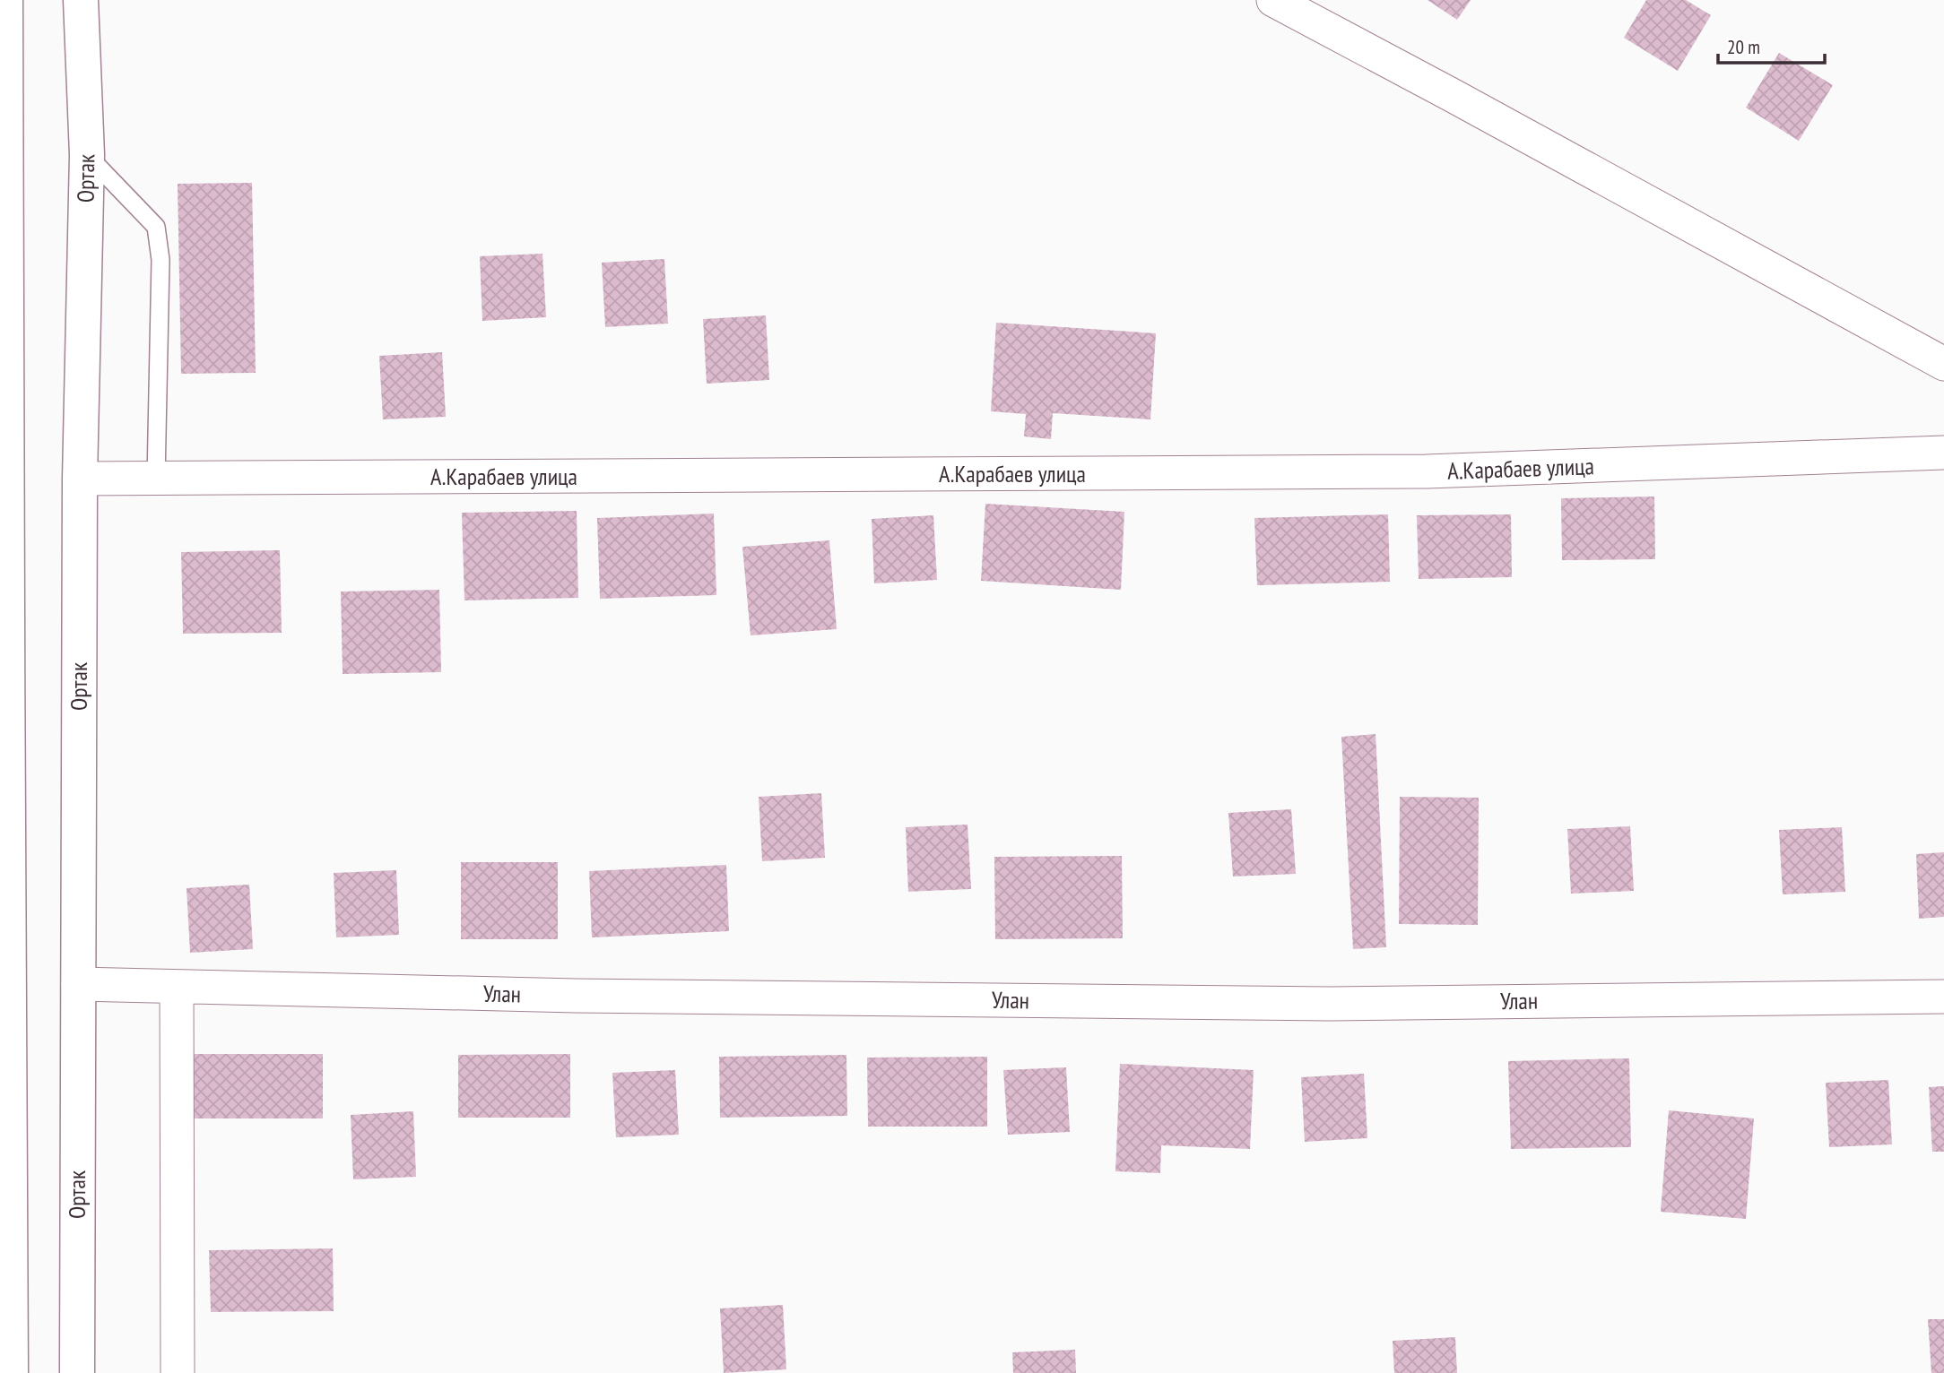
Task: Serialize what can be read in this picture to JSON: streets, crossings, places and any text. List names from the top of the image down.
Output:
{
  "streets": {
    "street": ["Ортак", "А.Карабаев улица", "Улан"]
  },
  "crossings": [
    ["Ортак", "А.Карабаев улица"],
    ["Ортак", "Улан"]
  ],
  "scale_bar": "20 m"
}
